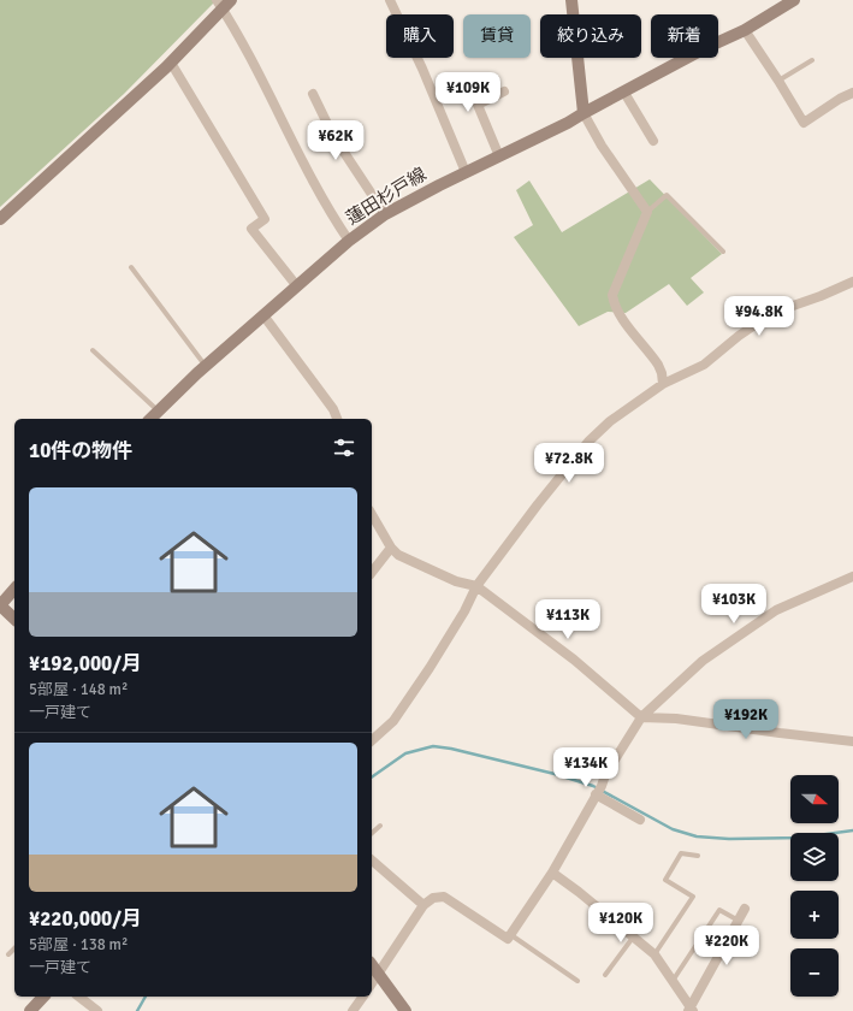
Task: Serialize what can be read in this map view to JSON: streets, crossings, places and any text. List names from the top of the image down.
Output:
{
  "streets": {
    "main road": ["蓮田杉戸線"]
  },
  "north": "right",
  "page": {
    "chip": [
      "購入",
      "賃貸",
      "絞り込み",
      "新着"
    ],
    "price": [
      "¥109K",
      "¥62K",
      "¥94.8K",
      "¥72.8K",
      "¥103K",
      "¥113K",
      "¥192K",
      "¥134K",
      "¥120K",
      "¥220K"
    ],
    "heading": "10件の物件",
    "list": [
      {
        "name": "¥192,000/月",
        "note": "5部屋 · 148 m² · 一戸建て"
      },
      {
        "name": "¥220,000/月",
        "note": "5部屋 · 138 m² · 一戸建て"
      }
    ],
    "map_buttons": ["+", "−"]
  }
}
